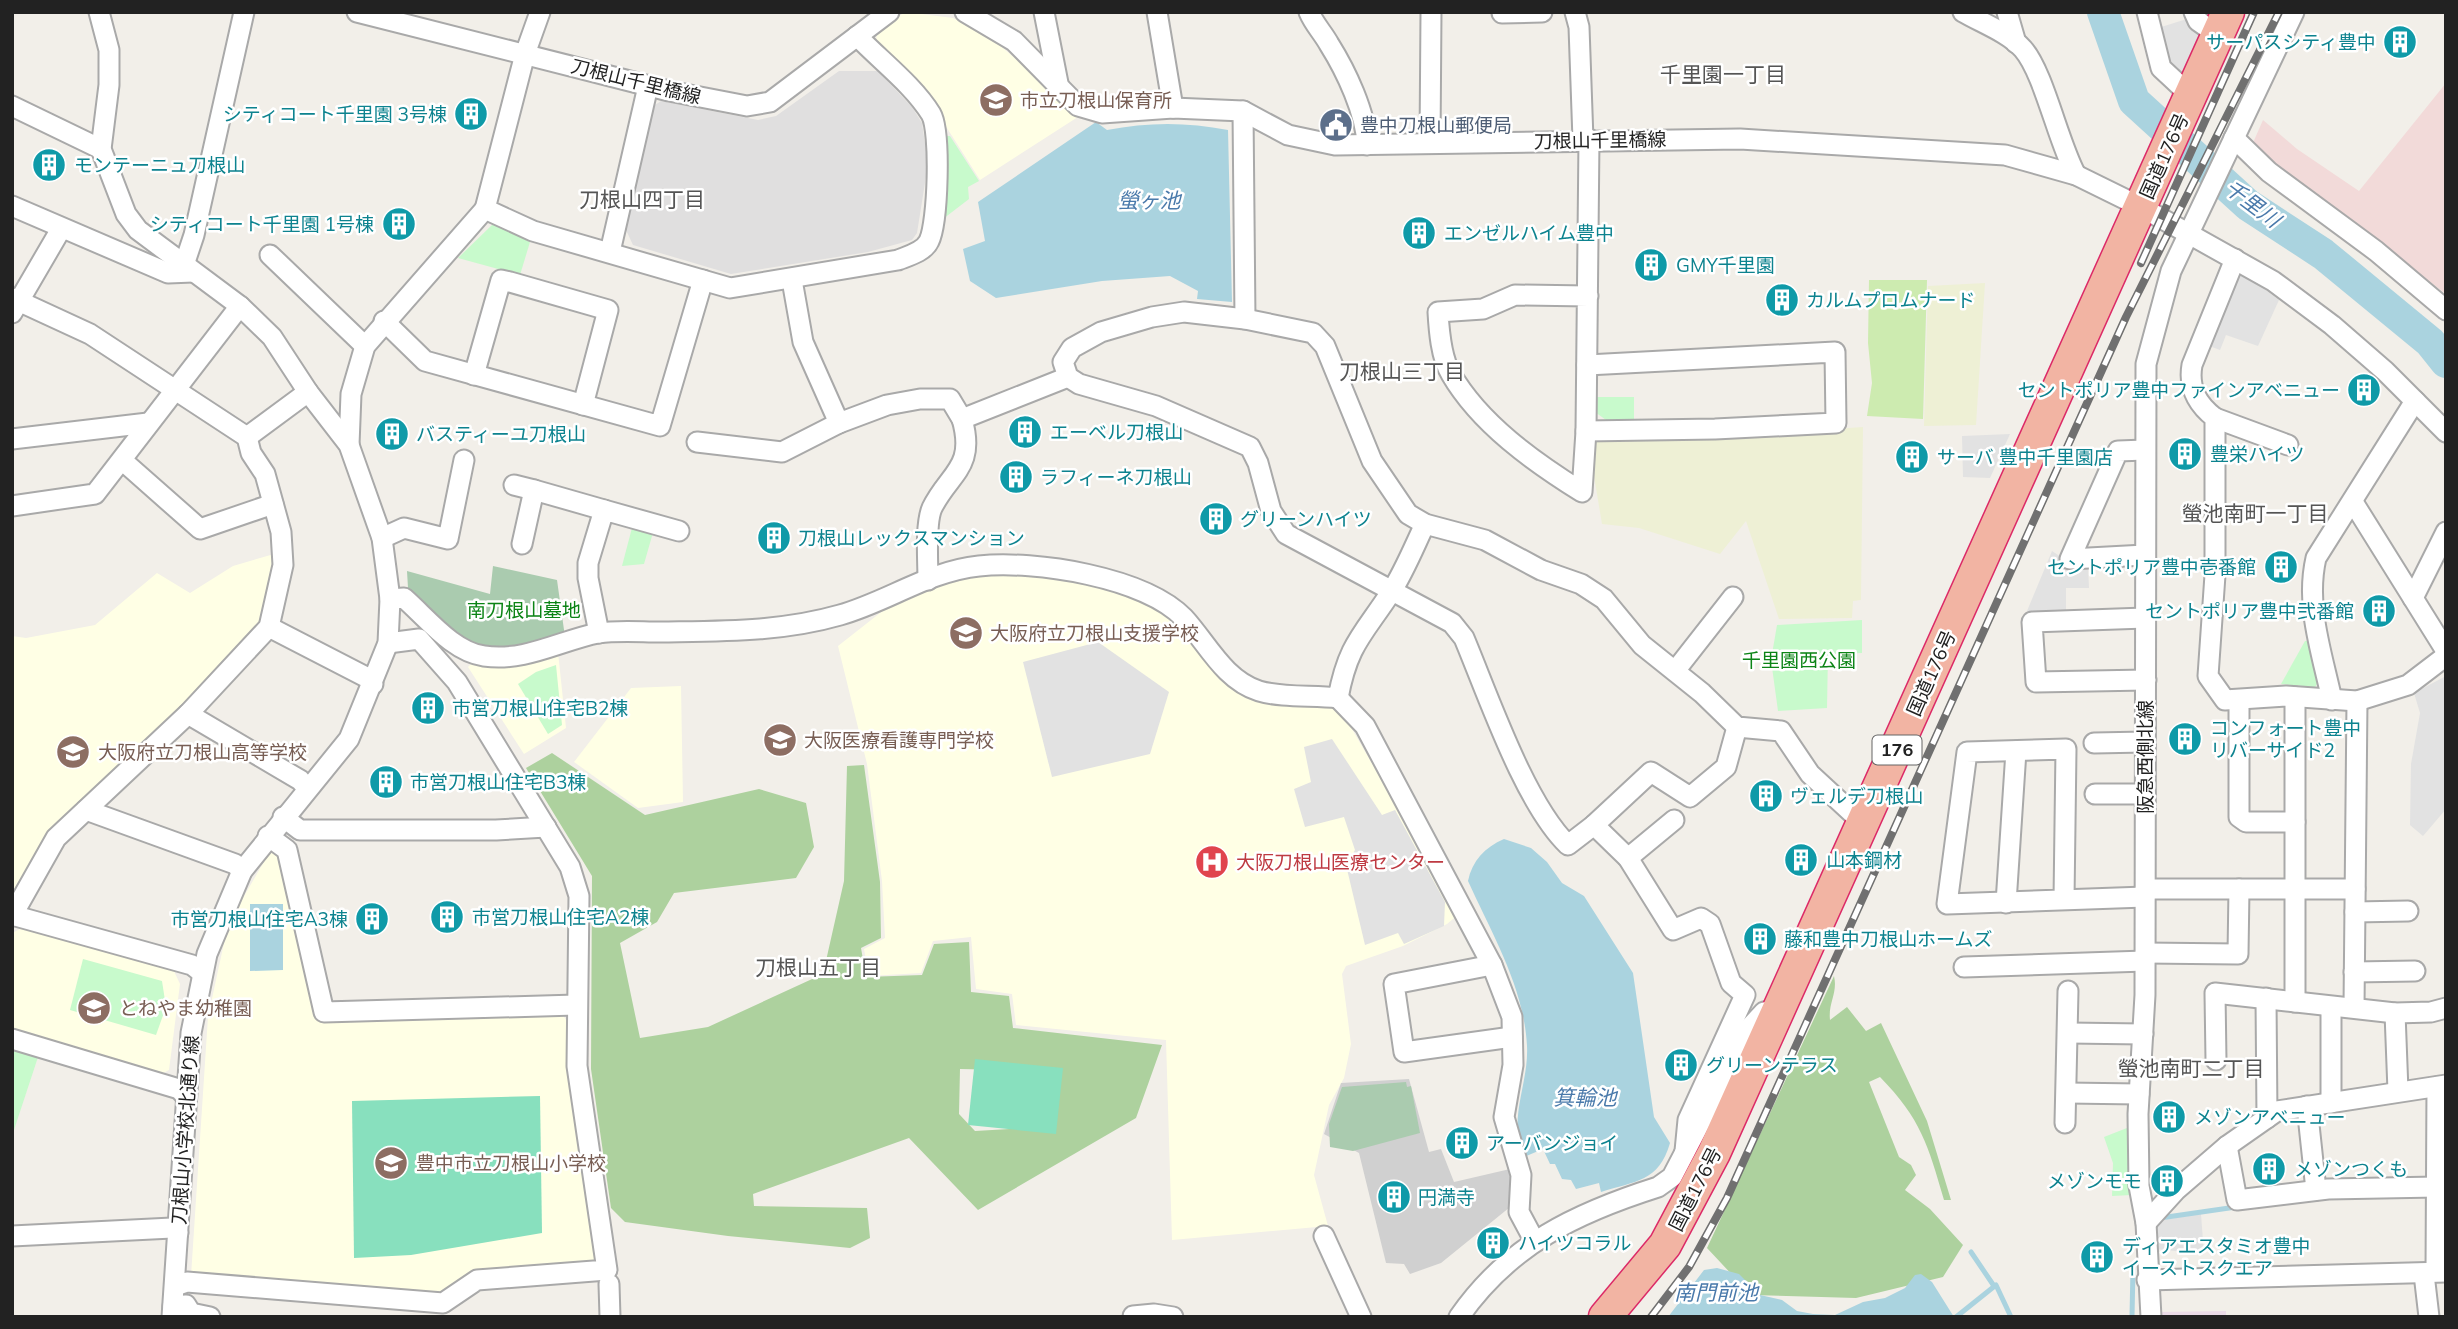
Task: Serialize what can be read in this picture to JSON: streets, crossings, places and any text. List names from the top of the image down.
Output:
{
  "streets": {
    "highway": ["国道176号", "176"],
    "street": ["刀根山千里橋線", "阪急西側北線", "刀根山小学校北通り線"]
  },
  "crossings": [
    ["刀根山千里橋線", "国道176号"],
    ["刀根山千里橋線", "阪急西側北線"]
  ],
  "districts": [
    "千里園一丁目",
    "刀根山四丁目",
    "刀根山三丁目",
    "螢池南町一丁目",
    "刀根山五丁目",
    "螢池南町二丁目"
  ],
  "water": [
    "螢ヶ池",
    "千里川",
    "箕輪池",
    "南門前池"
  ],
  "parks": ["南刀根山墓地", "千里園西公園"],
  "places": {
    "building": [
      "サーパスシティ豊中",
      "シティコート千里園 3号棟",
      "モンテーニュ刀根山",
      "シティコート千里園 1号棟",
      "エンゼルハイム豊中",
      "GMY千里園",
      "カルムプロムナード",
      "セントポリア豊中ファインアベニュー",
      "エーベル刀根山",
      "バスティーユ刀根山",
      "豊栄ハイツ",
      "サーバ 豊中千里園店",
      "ラフィーネ刀根山",
      "グリーンハイツ",
      "刀根山レックスマンション",
      "セントポリア豊中壱番館",
      "セントポリア豊中弐番館",
      "市営刀根山住宅B2棟",
      "コンフォート豊中 リバーサイド2",
      "市営刀根山住宅B3棟",
      "ヴェルデ刀根山",
      "山本鋼材",
      "市営刀根山住宅A2棟",
      "市営刀根山住宅A3棟",
      "藤和豊中刀根山ホームズ",
      "グリーンテラス",
      "メゾンアベニュー",
      "アーバンジョイ",
      "メゾンつくも",
      "メゾンモモ",
      "円満寺",
      "ハイツコラル",
      "ディアエスタミオ豊中 イーストスクエア"
    ],
    "school or university": [
      "市立刀根山保育所",
      "大阪府立刀根山支援学校",
      "大阪医療看護専門学校",
      "大阪府立刀根山高等学校",
      "とねやま幼稚園",
      "豊中市立刀根山小学校"
    ],
    "public building": ["豊中刀根山郵便局"],
    "hospital": ["大阪刀根山医療センター"]
  }
}
